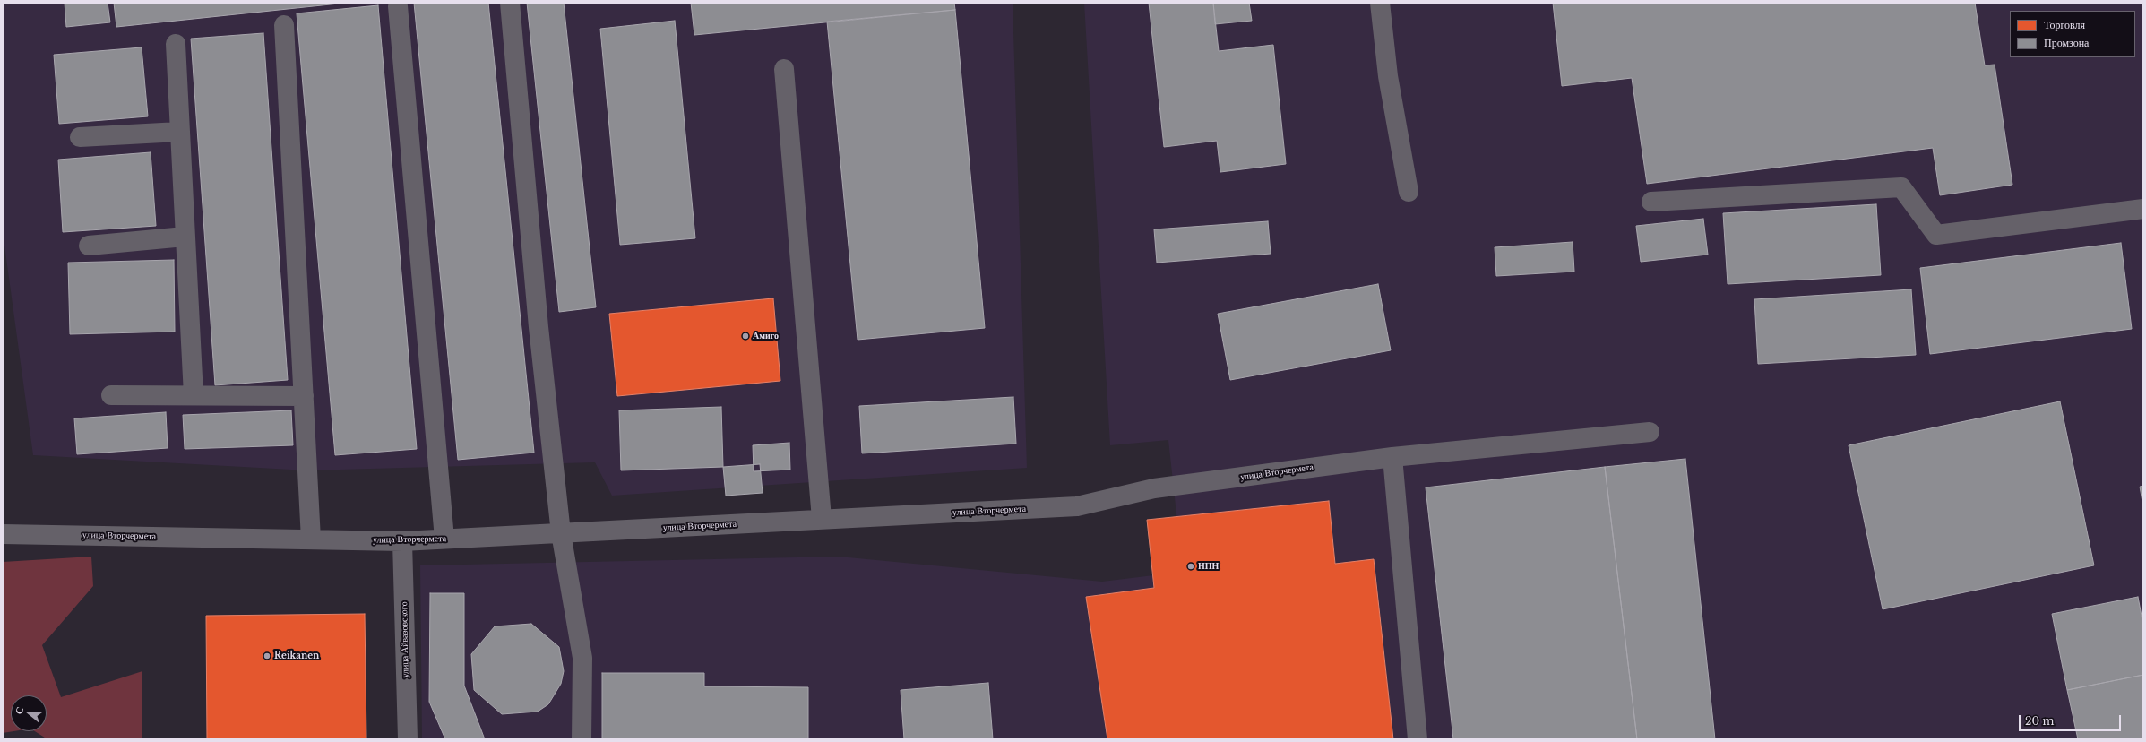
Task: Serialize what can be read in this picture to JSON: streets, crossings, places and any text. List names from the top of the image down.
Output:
{
  "streets": {
    "street": ["улица Вторчермета", "улица Айвазовского"]
  },
  "crossings": [
    ["улица Вторчермета", "улица Айвазовского"]
  ],
  "places": ["Амиго", "НПН", "Reikanen"],
  "legend": ["Торговля", "Промзона"],
  "scale_bar": "20 m",
  "north": "left"
}
